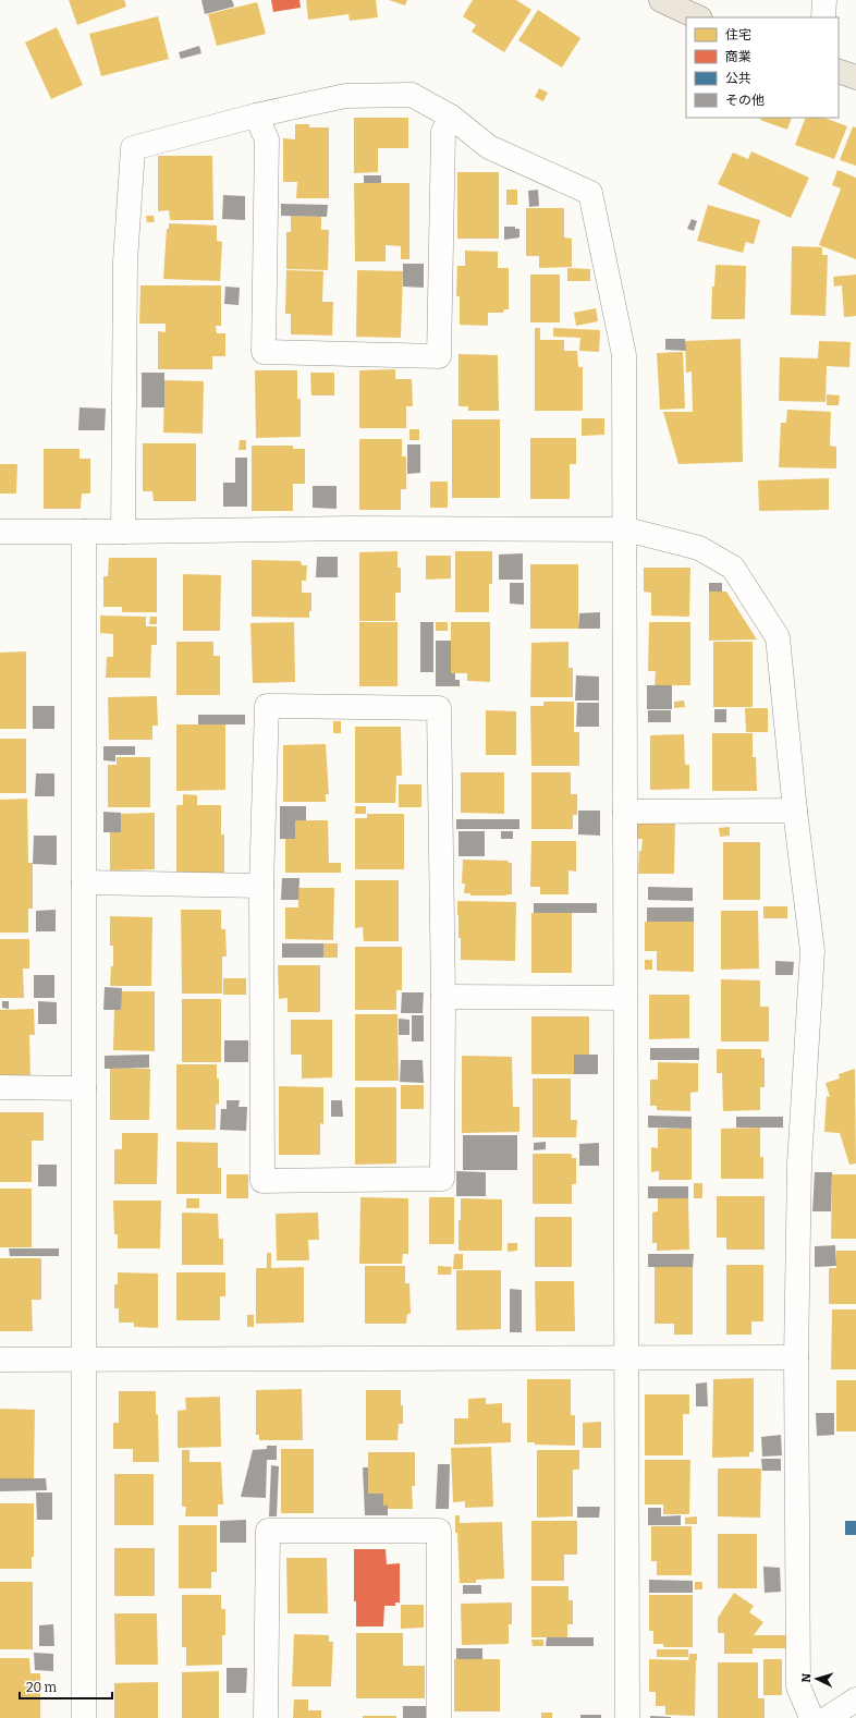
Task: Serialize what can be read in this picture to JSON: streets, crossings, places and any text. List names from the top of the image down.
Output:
{
  "legend": [
    "住宅",
    "商業",
    "公共",
    "その他"
  ],
  "scale_bar": "20 m",
  "north": "left"
}
